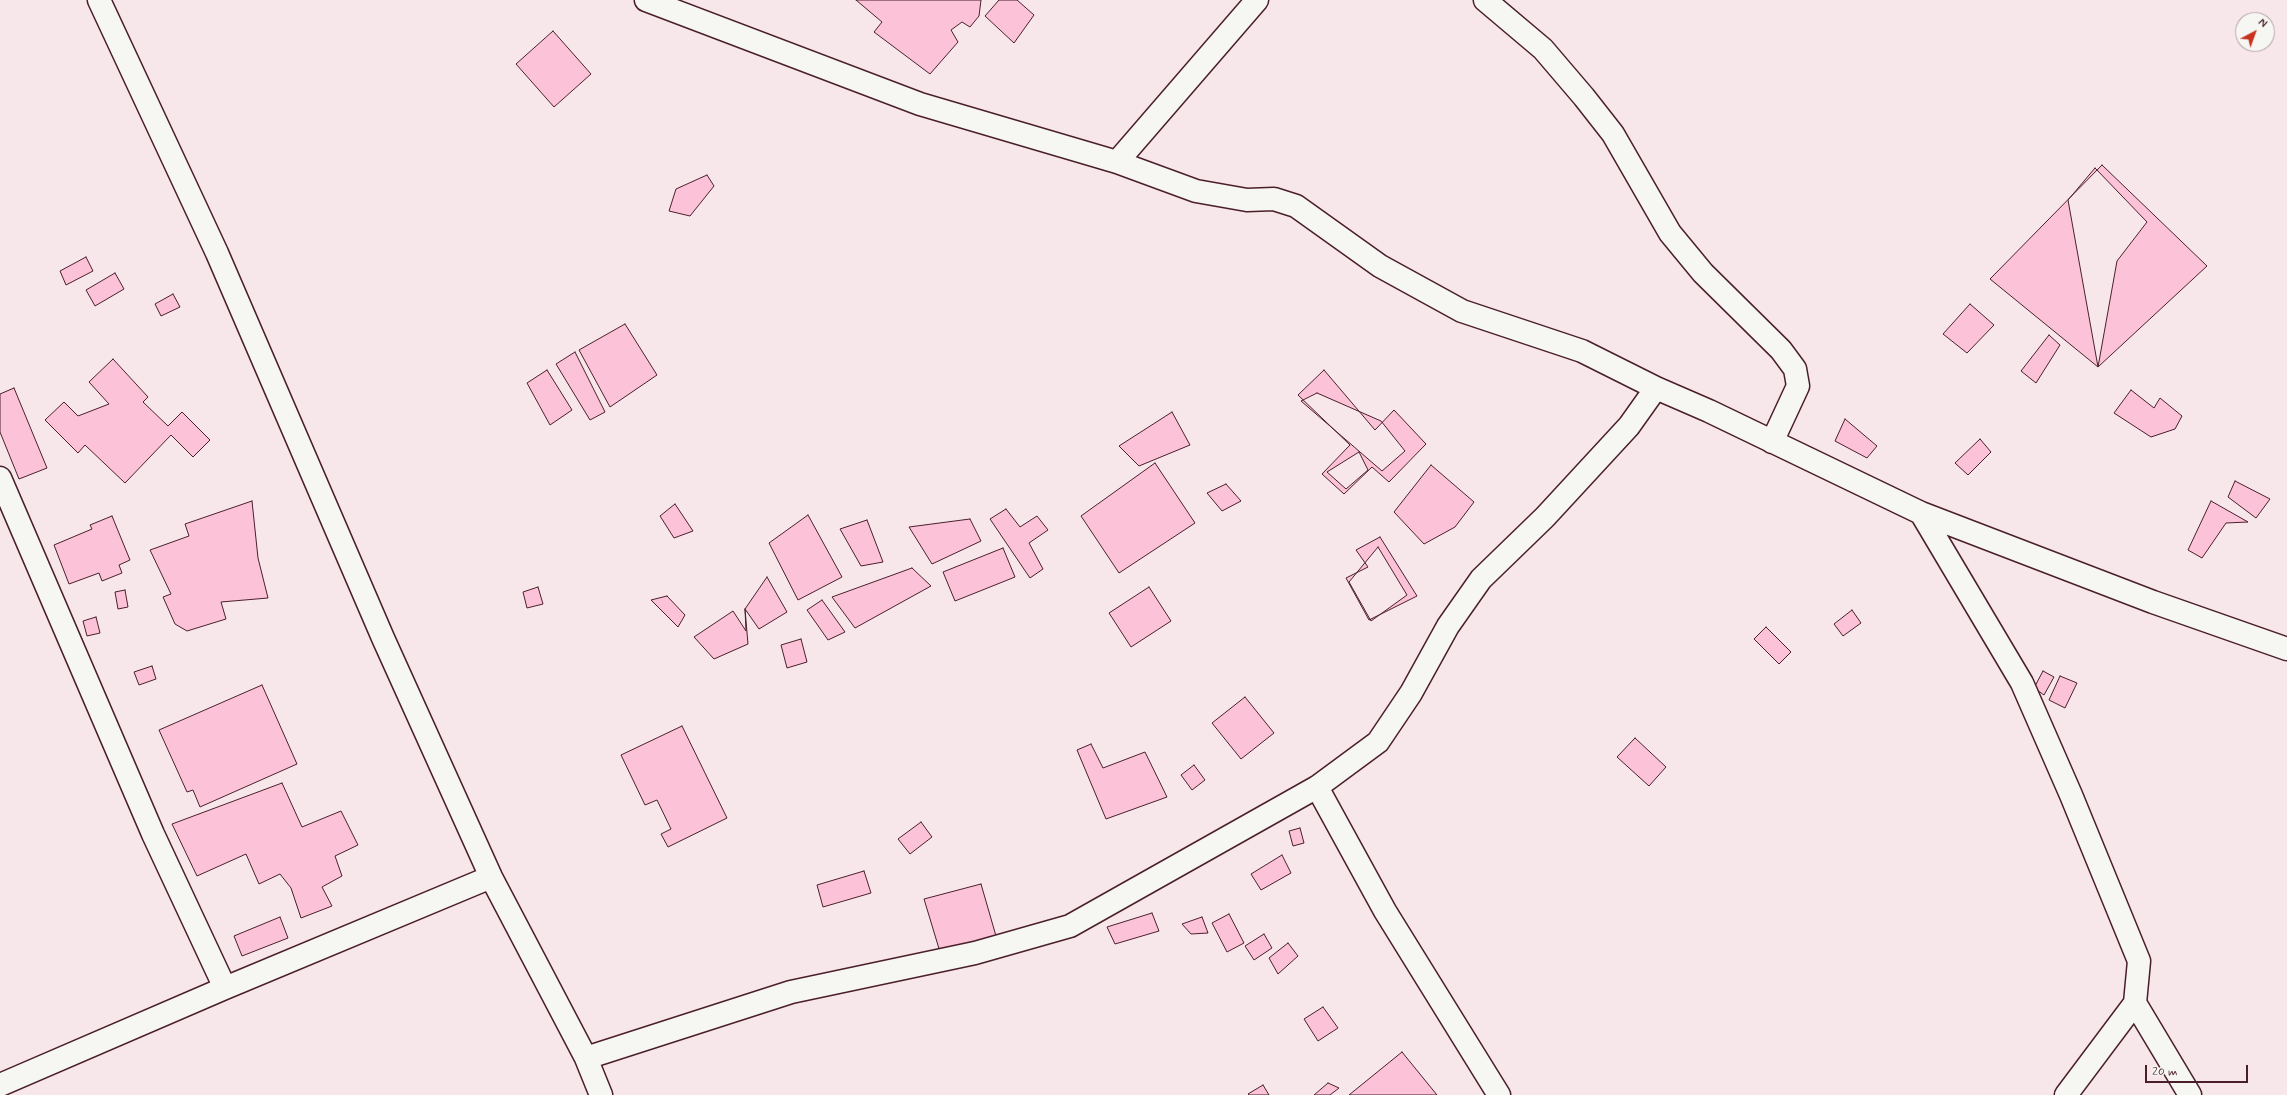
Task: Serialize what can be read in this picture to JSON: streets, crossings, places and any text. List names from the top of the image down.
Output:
{
  "scale_bar": "20 m",
  "north": "top right"
}
